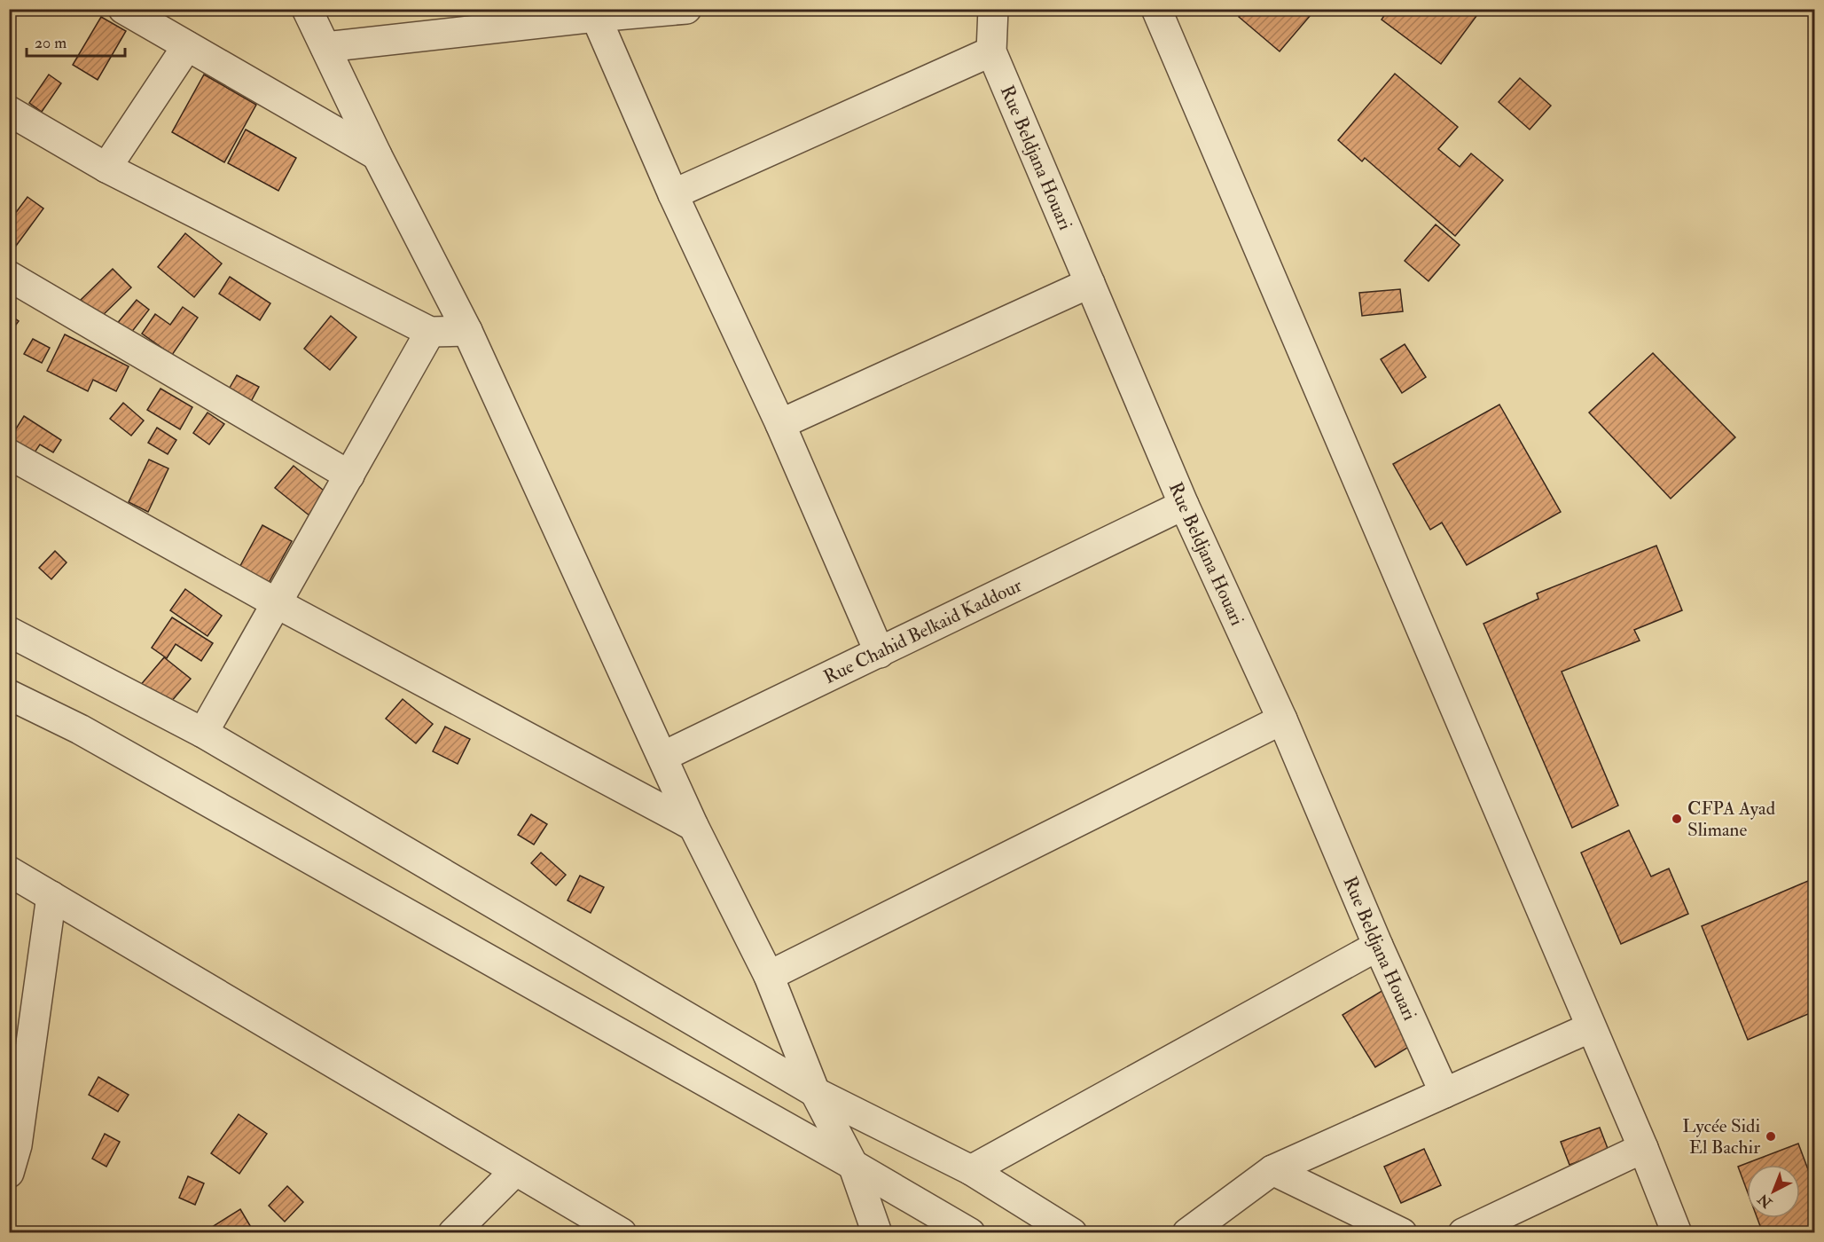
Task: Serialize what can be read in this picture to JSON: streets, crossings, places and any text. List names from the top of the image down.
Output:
{
  "streets": {
    "street": ["Rue Beldjana Houari", "Rue Chahid Belkaid Kaddour"]
  },
  "crossings": [
    ["Rue Beldjana Houari", "Rue Chahid Belkaid Kaddour"]
  ],
  "places": ["CFPA Ayad Slimane", "Lycée Sidi El Bachir"],
  "scale_bar": "20 m",
  "north": "bottom left"
}
